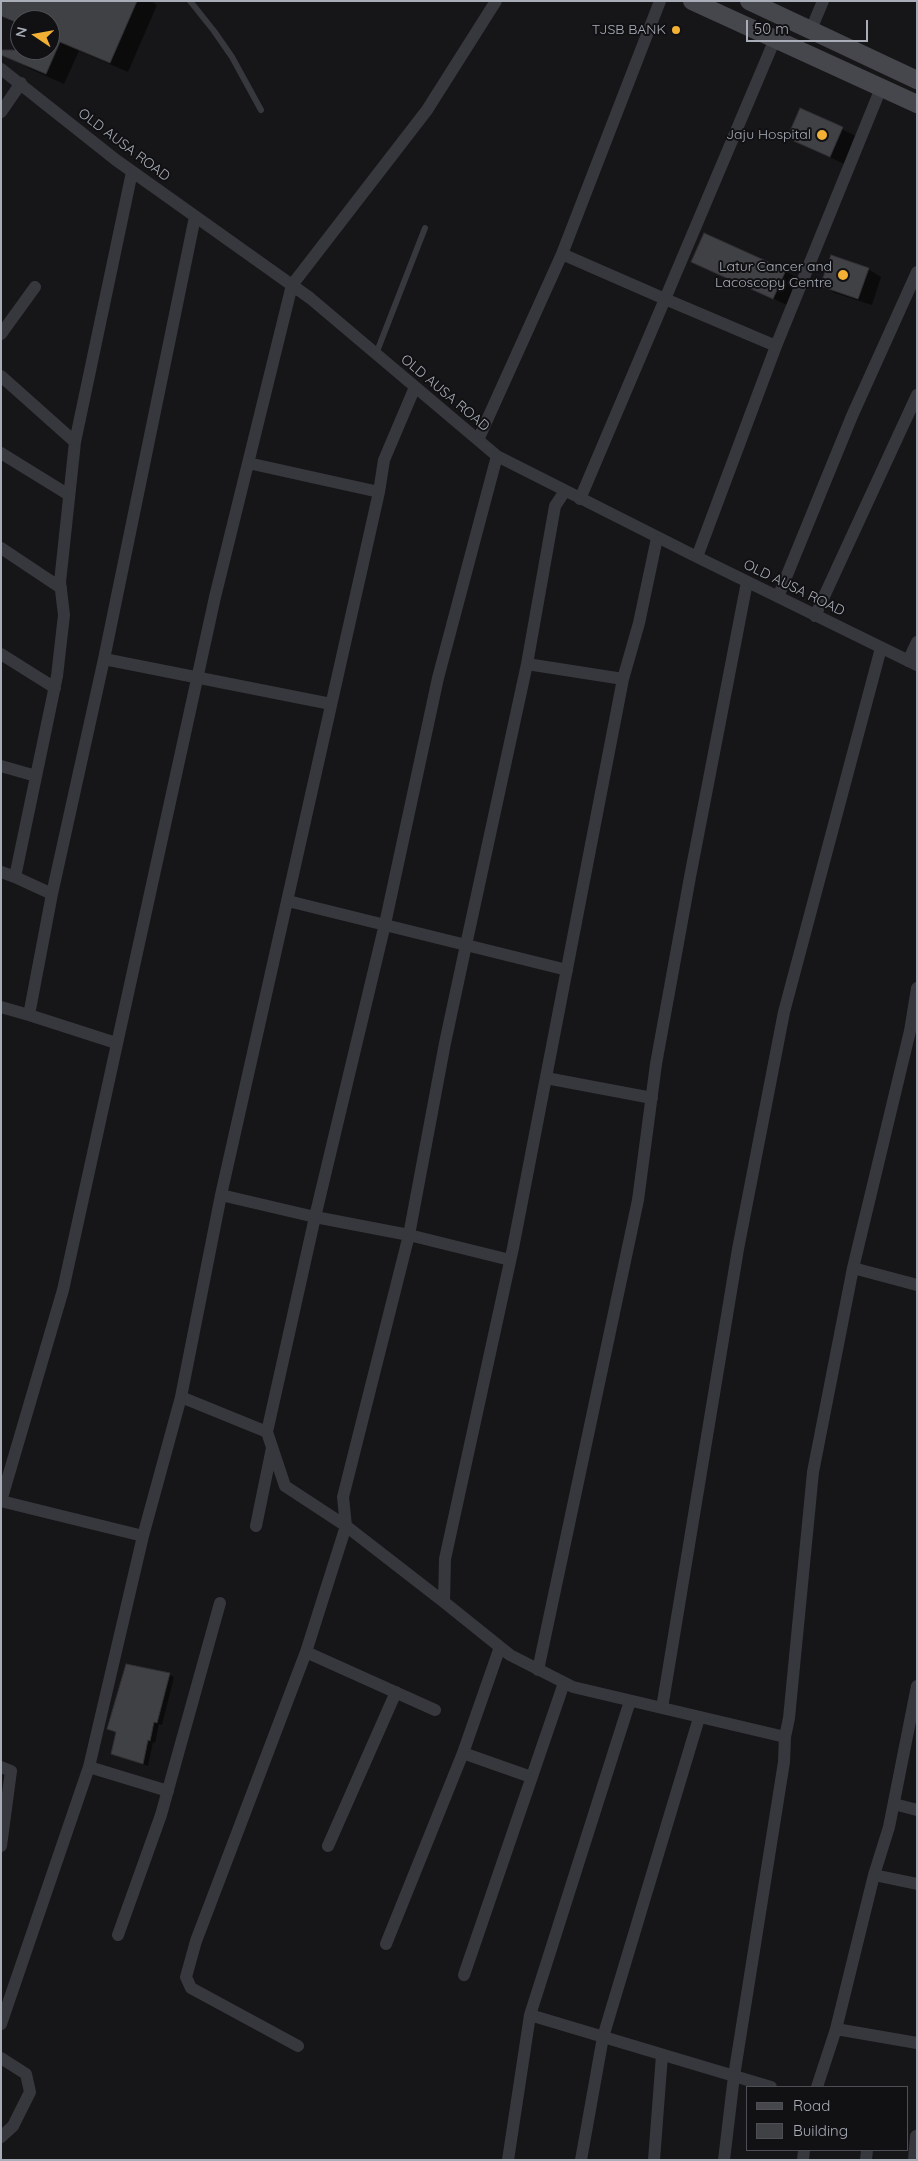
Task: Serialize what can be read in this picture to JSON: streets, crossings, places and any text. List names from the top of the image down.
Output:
{
  "streets": {
    "street": ["OLD AUSA ROAD"]
  },
  "places": ["TJSB BANK", "Jaju Hospital", "Latur Cancer and Lacoscopy Centre"],
  "legend": ["Road", "Building"],
  "scale_bar": "50 m",
  "north": "left"
}
